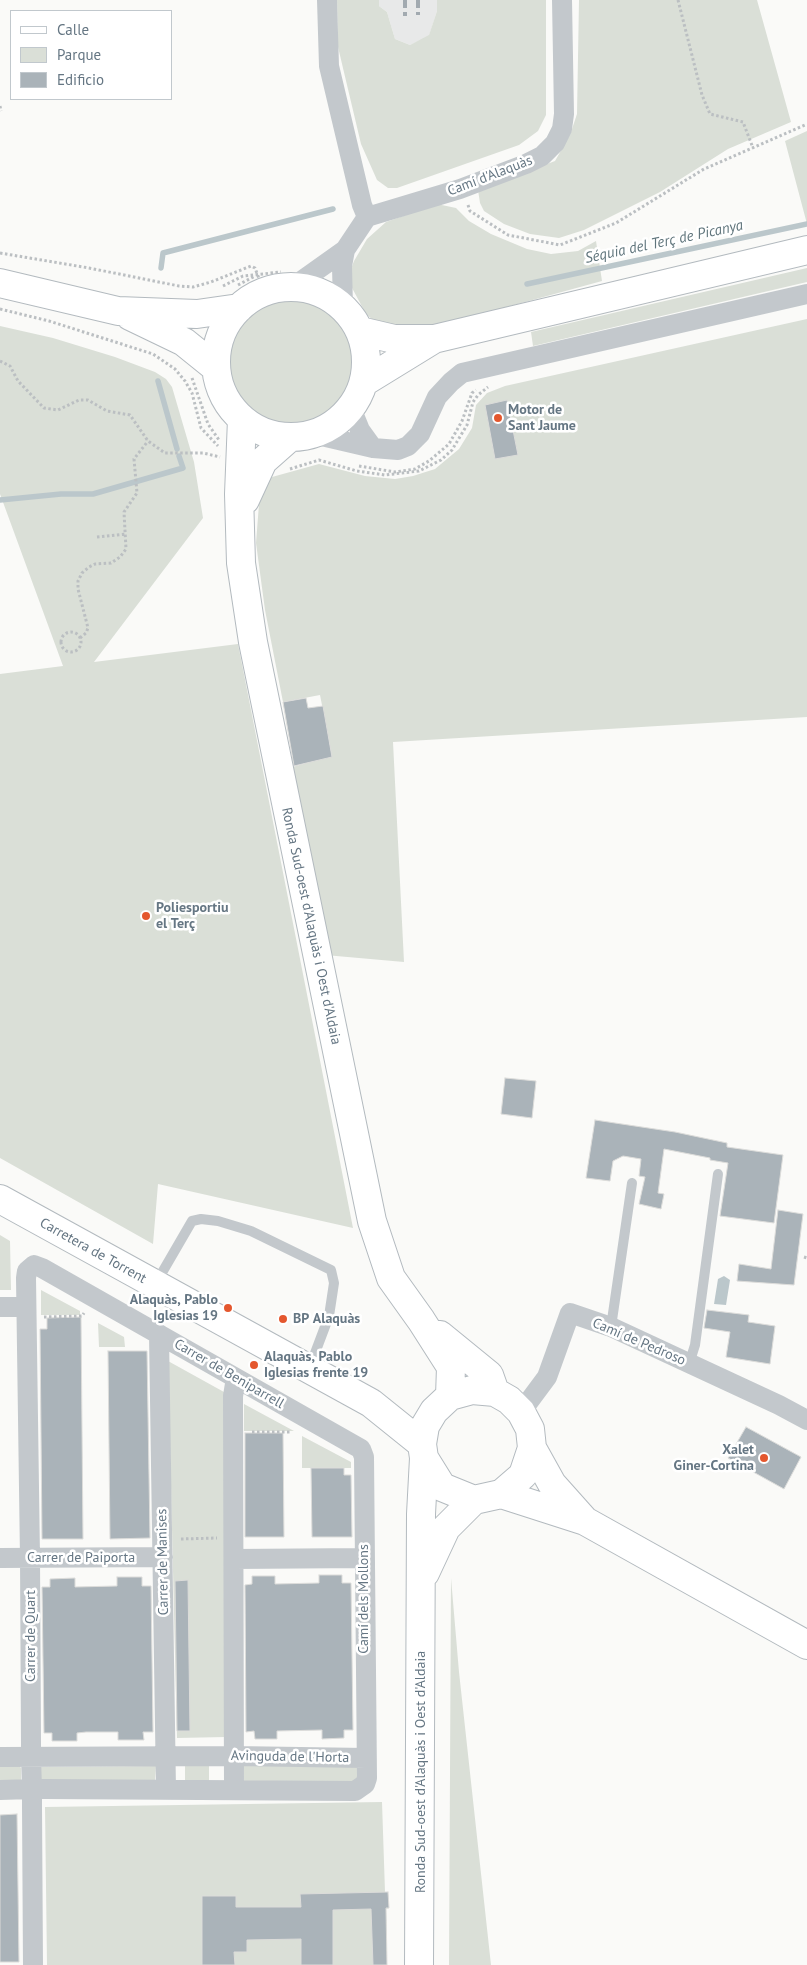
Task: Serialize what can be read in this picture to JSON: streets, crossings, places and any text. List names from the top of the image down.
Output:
{
  "streets": {
    "main road": ["Ronda Sud-oest d'Alaquàs i Oest d'Aldaia", "Carretera de Torrent"],
    "street": [
      "Camí d'Alaquàs",
      "Camí de Pedroso",
      "Carrer de Beniparrell",
      "Carrer de Paiporta",
      "Carrer de Manises",
      "Camí dels Mollons",
      "Carrer de Quart",
      "Avinguda de l'Horta"
    ]
  },
  "crossings": [
    ["Ronda Sud-oest d'Alaquàs i Oest d'Aldaia", "Carretera de Torrent"],
    ["Ronda Sud-oest d'Alaquàs i Oest d'Aldaia", "Camí de Pedroso"],
    ["Carretera de Torrent", "Camí de Pedroso"],
    ["Carrer de Beniparrell", "Carrer de Manises"],
    ["Carrer de Beniparrell", "Camí dels Mollons"],
    ["Carrer de Beniparrell", "Carrer de Quart"],
    ["Carrer de Paiporta", "Carrer de Manises"],
    ["Carrer de Paiporta", "Carrer de Quart"],
    ["Carrer de Manises", "Avinguda de l'Horta"],
    ["Camí dels Mollons", "Avinguda de l'Horta"],
    ["Carrer de Quart", "Avinguda de l'Horta"]
  ],
  "water": ["Séquia del Terç de Picanya"],
  "places": [
    "Motor de Sant Jaume",
    "Poliesportiu el Terç",
    "Alaquàs, Pablo Iglesias 19",
    "BP Alaquàs",
    "Alaquàs, Pablo Iglesias frente 19",
    "Xalet Giner-Cortina"
  ],
  "legend": ["Calle", "Parque", "Edificio"]
}
